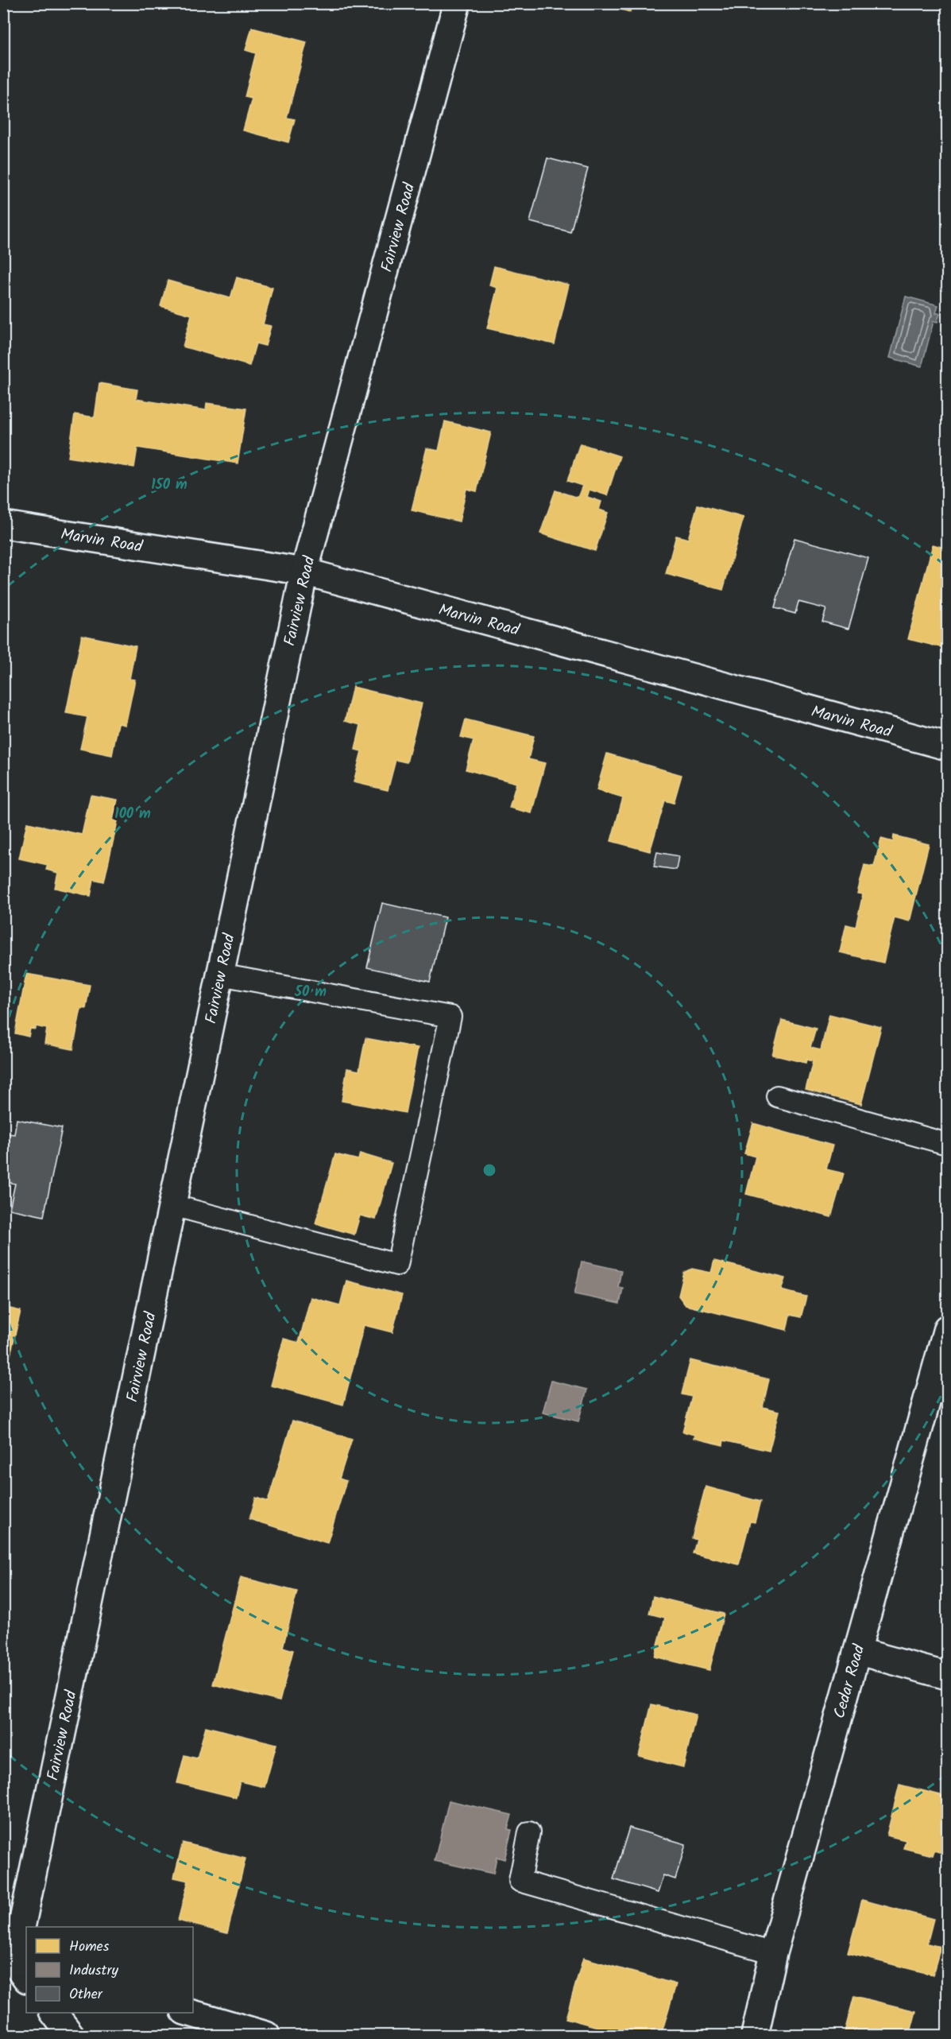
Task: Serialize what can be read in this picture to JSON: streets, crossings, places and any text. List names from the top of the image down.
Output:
{
  "streets": {
    "street": ["Fairview Road", "Marvin Road", "Cedar Road"]
  },
  "crossings": [
    ["Fairview Road", "Marvin Road"]
  ],
  "legend": ["Homes", "Industry", "Other"],
  "rings": ["150 m", "100 m", "50 m"]
}
